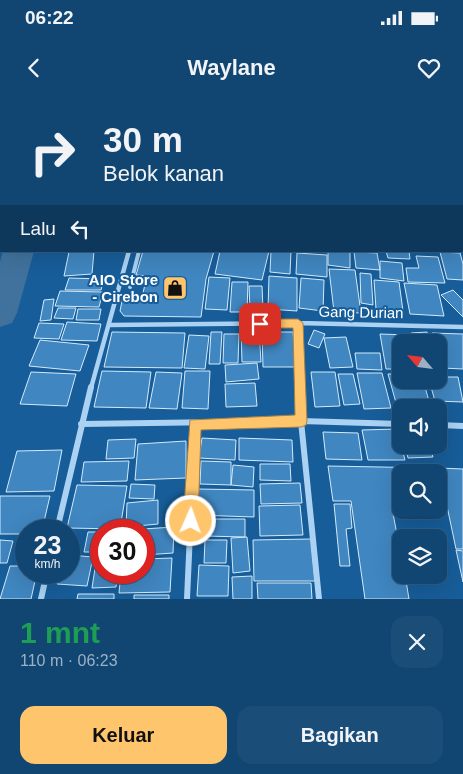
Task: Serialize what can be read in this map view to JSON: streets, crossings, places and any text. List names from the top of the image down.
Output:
{
  "streets": {
    "street": ["Gang Durian"]
  },
  "places": {
    "shop": ["AIO Store - Cirebon"]
  },
  "north": "top left",
  "page": {
    "status": "06:22",
    "header": "Waylane",
    "turn": ["30 m", "Belok kanan"],
    "then": "Lalu",
    "speed": "23 km/h",
    "limit": "30",
    "heading": ["1 mnt", "110 m · 06:23"],
    "buttons": ["Keluar", "Bagikan"]
  }
}
